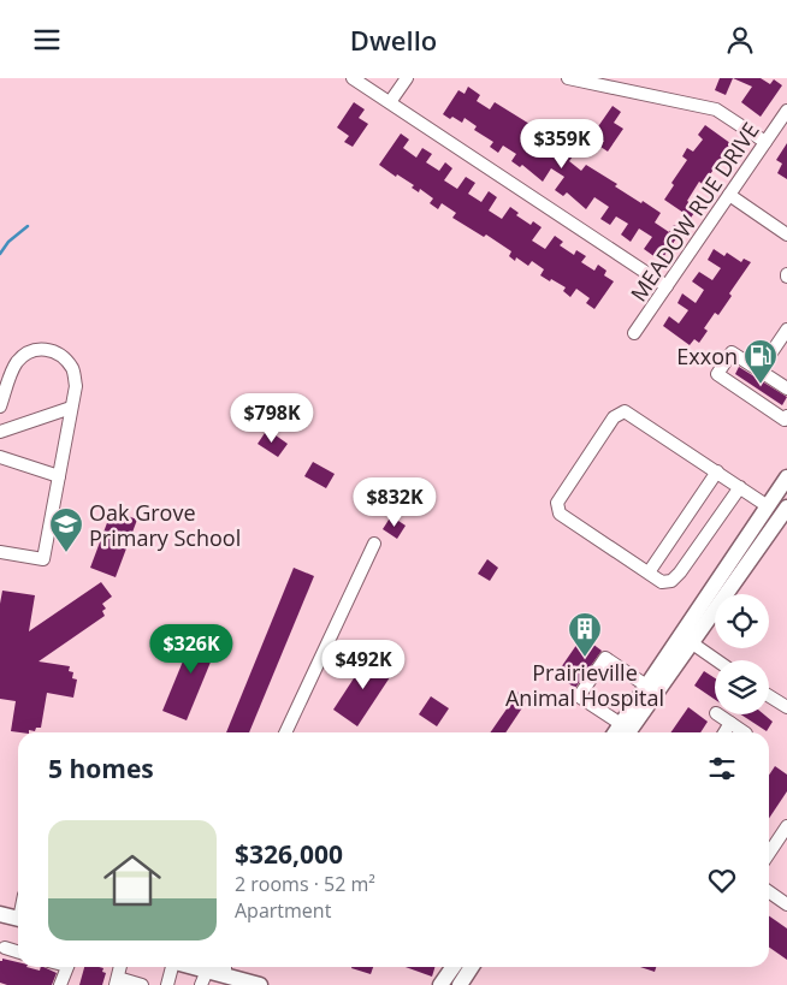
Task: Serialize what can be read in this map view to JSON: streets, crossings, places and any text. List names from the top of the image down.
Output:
{
  "streets": {
    "street": ["MEADOW RUE DRIVE"]
  },
  "places": {
    "fuel station": ["Exxon"],
    "school or university": ["Oak Grove Primary School"],
    "building": ["Prairieville Animal Hospital"]
  },
  "page": {
    "header": "Dwello",
    "price": [
      "$359K",
      "$798K",
      "$832K",
      "$326K",
      "$492K"
    ],
    "heading": "5 homes",
    "list": [
      {
        "name": "$326,000",
        "note": "2 rooms · 52 m² · Apartment"
      }
    ]
  }
}
